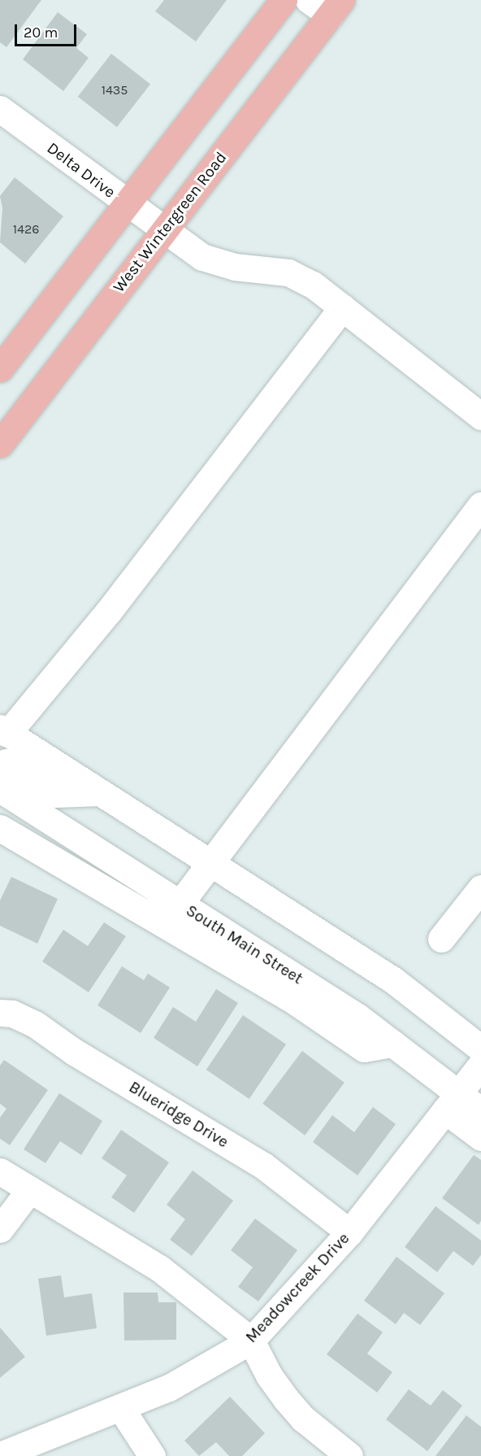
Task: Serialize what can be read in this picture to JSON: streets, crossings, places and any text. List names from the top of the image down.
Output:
{
  "streets": {
    "main road": ["West Wintergreen Road"],
    "street": [
      "Delta Drive",
      "South Main Street",
      "Blueridge Drive",
      "Meadowcreek Drive"
    ]
  },
  "crossings": [
    ["Delta Drive", "West Wintergreen Road"],
    ["South Main Street", "Meadowcreek Drive"],
    ["Blueridge Drive", "Meadowcreek Drive"]
  ],
  "house_numbers": ["1435", "1426"],
  "scale_bar": "20 m"
}
